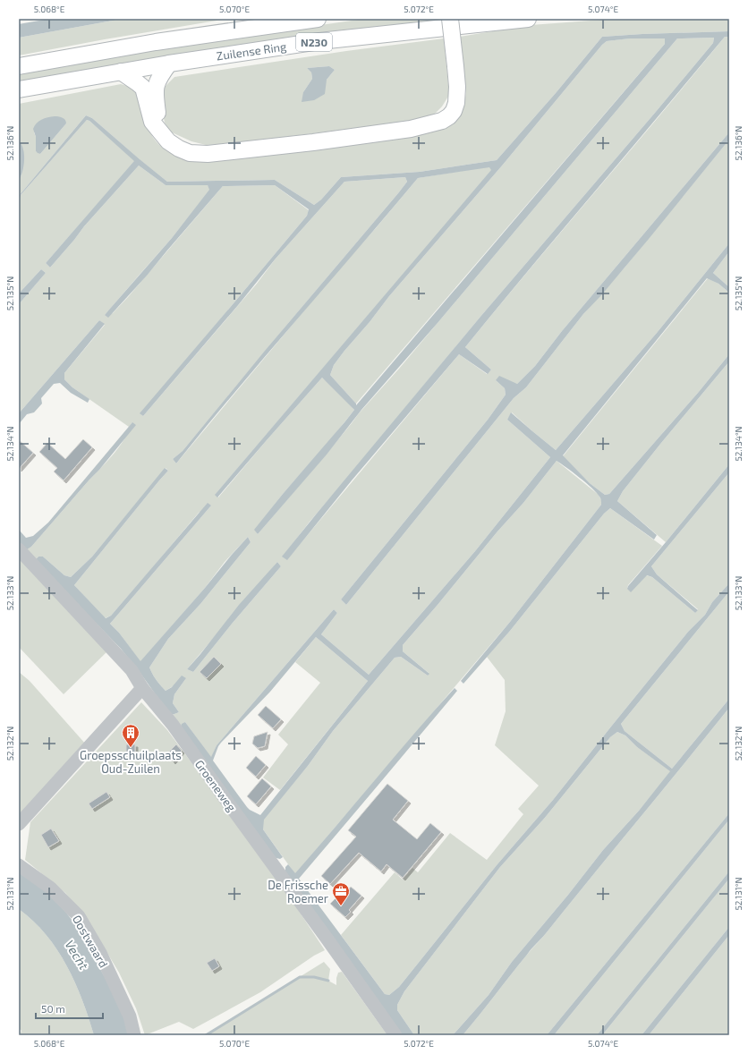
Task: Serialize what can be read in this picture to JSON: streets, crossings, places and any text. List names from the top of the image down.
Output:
{
  "streets": {
    "main road": ["N230", "Zuilense Ring"],
    "street": ["Groeneweg", "Oostwaard"]
  },
  "water": ["Vecht"],
  "places": {
    "building": ["Groepsschuilplaats Oud-Zuilen"],
    "office": ["De Frissche Roemer"]
  },
  "scale_bar": "50 m",
  "coordinates": [
    "5.068°E",
    "5.070°E",
    "5.072°E",
    "5.074°E",
    "52.136°N",
    "52.135°N",
    "52.134°N",
    "52.133°N",
    "52.132°N",
    "52.131°N"
  ]
}
